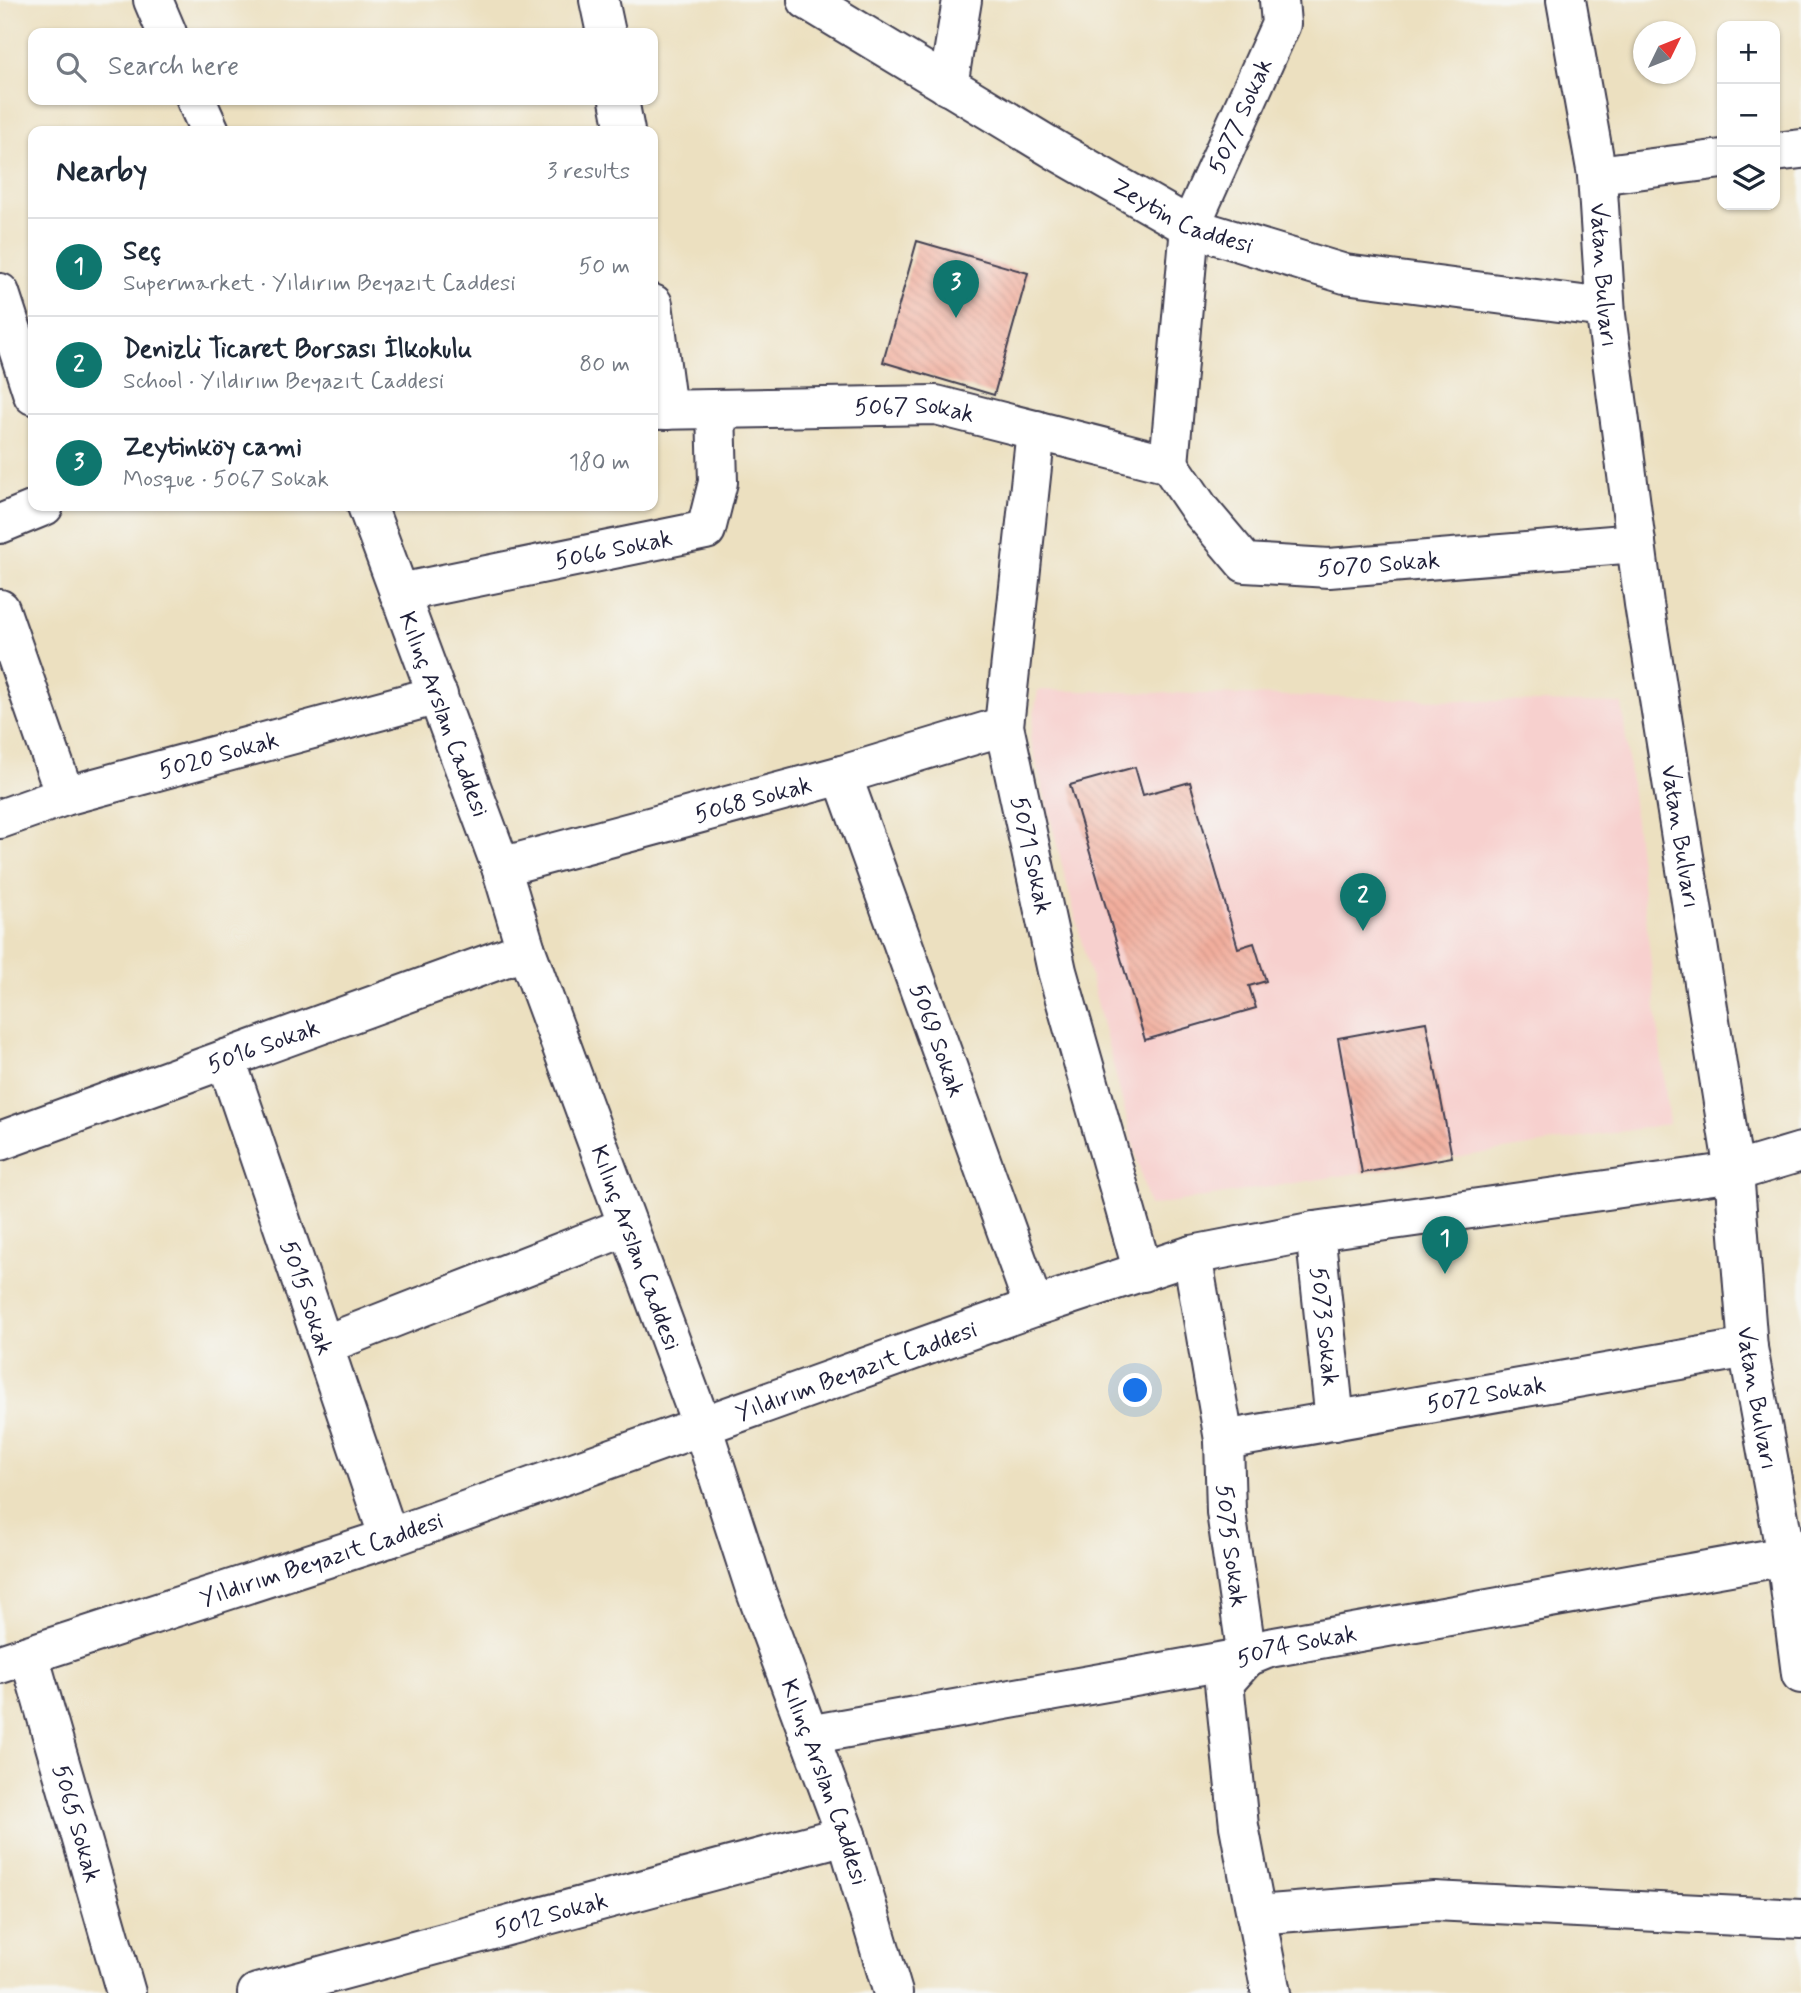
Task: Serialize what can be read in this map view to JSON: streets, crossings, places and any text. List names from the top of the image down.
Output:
{
  "streets": {
    "street": [
      "5077 Sokak",
      "Zeytin Caddesi",
      "Vatan Bulvarı",
      "5067 Sokak",
      "5066 Sokak",
      "5070 Sokak",
      "Kılınç Arslan Caddesi",
      "5020 Sokak",
      "5068 Sokak",
      "5071 Sokak",
      "5069 Sokak",
      "5016 Sokak",
      "5015 Sokak",
      "5073 Sokak",
      "Yıldırım Beyazıt Caddesi",
      "5072 Sokak",
      "5075 Sokak",
      "5074 Sokak",
      "5065 Sokak",
      "5012 Sokak"
    ]
  },
  "crossings": [
    ["5077 Sokak", "Zeytin Caddesi"],
    ["5077 Sokak", "5067 Sokak"],
    ["5077 Sokak", "5070 Sokak"],
    ["Zeytin Caddesi", "Vatan Bulvarı"],
    ["Vatan Bulvarı", "5070 Sokak"],
    ["Vatan Bulvarı", "Yıldırım Beyazıt Caddesi"],
    ["Vatan Bulvarı", "5072 Sokak"],
    ["Vatan Bulvarı", "5074 Sokak"],
    ["5067 Sokak", "5066 Sokak"],
    ["5067 Sokak", "5070 Sokak"],
    ["5067 Sokak", "5071 Sokak"],
    ["5066 Sokak", "Kılınç Arslan Caddesi"],
    ["Kılınç Arslan Caddesi", "5020 Sokak"],
    ["Kılınç Arslan Caddesi", "5068 Sokak"],
    ["Kılınç Arslan Caddesi", "5016 Sokak"],
    ["Kılınç Arslan Caddesi", "Yıldırım Beyazıt Caddesi"],
    ["Kılınç Arslan Caddesi", "5074 Sokak"],
    ["Kılınç Arslan Caddesi", "5012 Sokak"],
    ["5068 Sokak", "5071 Sokak"],
    ["5068 Sokak", "5069 Sokak"],
    ["5071 Sokak", "Yıldırım Beyazıt Caddesi"],
    ["5069 Sokak", "Yıldırım Beyazıt Caddesi"],
    ["5016 Sokak", "5015 Sokak"],
    ["5015 Sokak", "Yıldırım Beyazıt Caddesi"],
    ["5073 Sokak", "Yıldırım Beyazıt Caddesi"],
    ["5073 Sokak", "5072 Sokak"],
    ["Yıldırım Beyazıt Caddesi", "5075 Sokak"],
    ["Yıldırım Beyazıt Caddesi", "5065 Sokak"],
    ["5072 Sokak", "5075 Sokak"],
    ["5075 Sokak", "5074 Sokak"]
  ],
  "north": "top right",
  "page": {
    "map_buttons": ["+", "−"],
    "search": "Search here",
    "heading": ["Nearby", "3 results"],
    "list": [
      {
        "mark": "1",
        "name": "Seç",
        "note": "Supermarket · Yıldırım Beyazıt Caddesi",
        "value": "50 m"
      },
      {
        "mark": "2",
        "name": "Denizli Ticaret Borsası İlkokulu",
        "note": "School · Yıldırım Beyazıt Caddesi",
        "value": "80 m"
      },
      {
        "mark": "3",
        "name": "Zeytinköy cami",
        "note": "Mosque · 5067 Sokak",
        "value": "180 m"
      }
    ],
    "pins": ["3", "2", "1"]
  }
}
